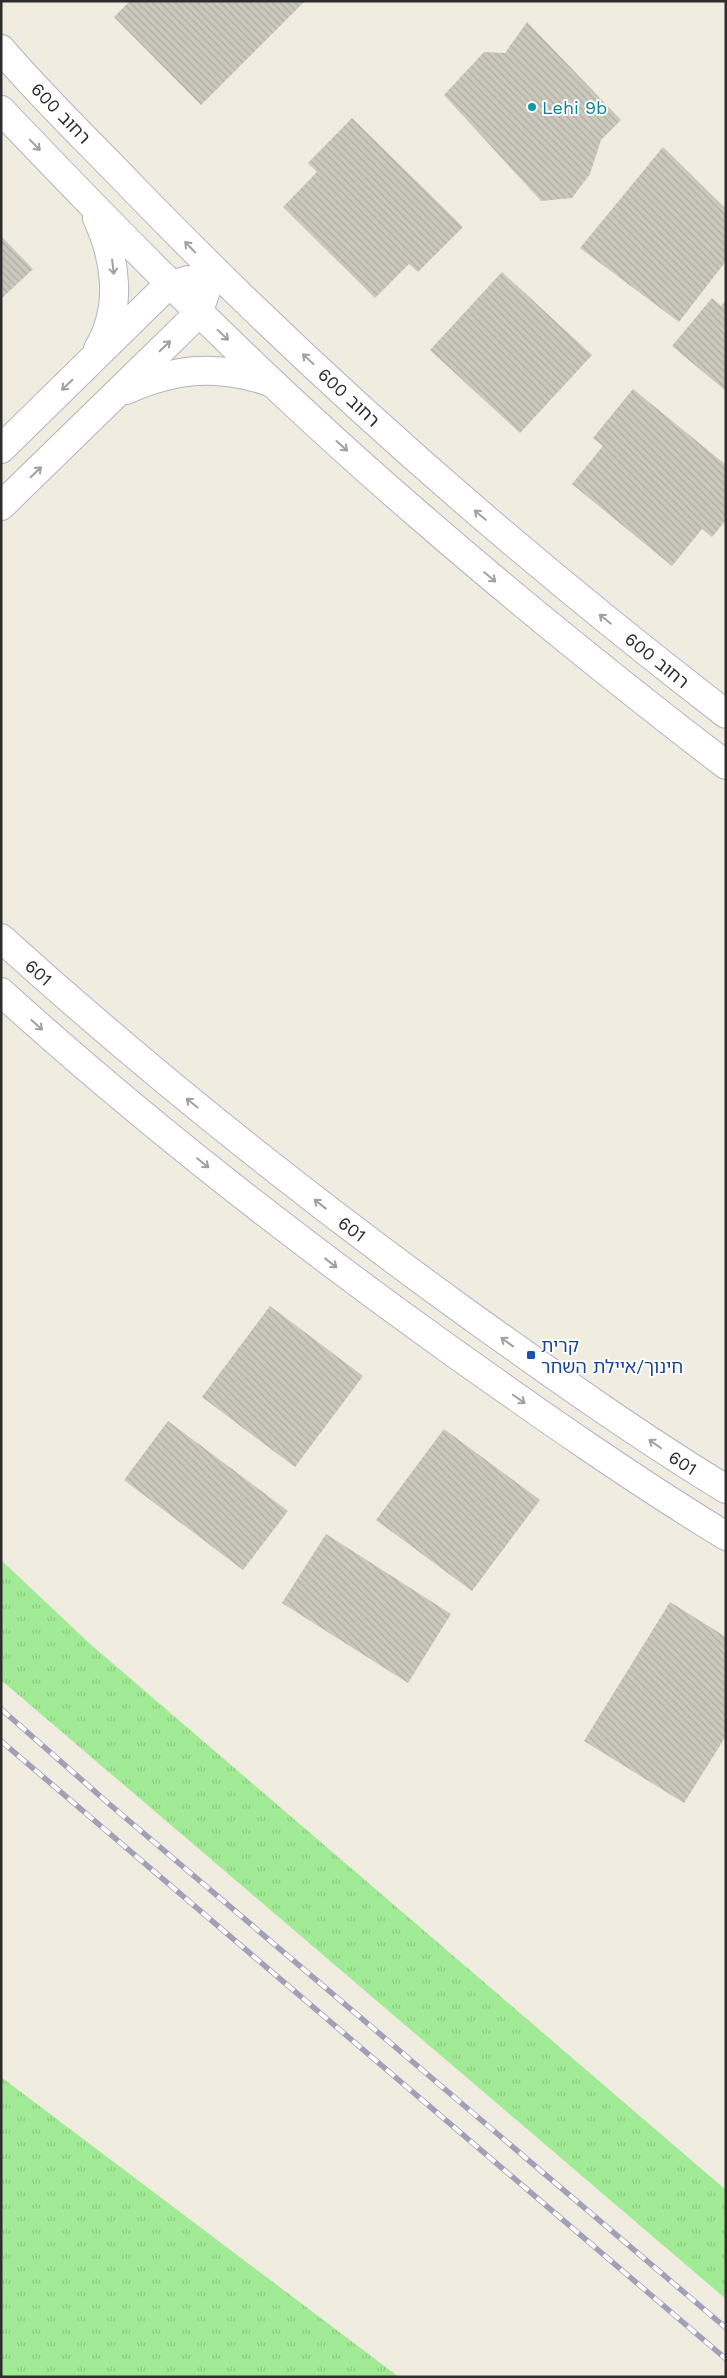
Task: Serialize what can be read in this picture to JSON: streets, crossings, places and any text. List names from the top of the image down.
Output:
{
  "streets": {
    "street": ["רחוב 600", "601"]
  },
  "places": {
    "other": ["Lehi 9b"],
    "transit": ["קרית חינוך/איילת השחר"]
  }
}
